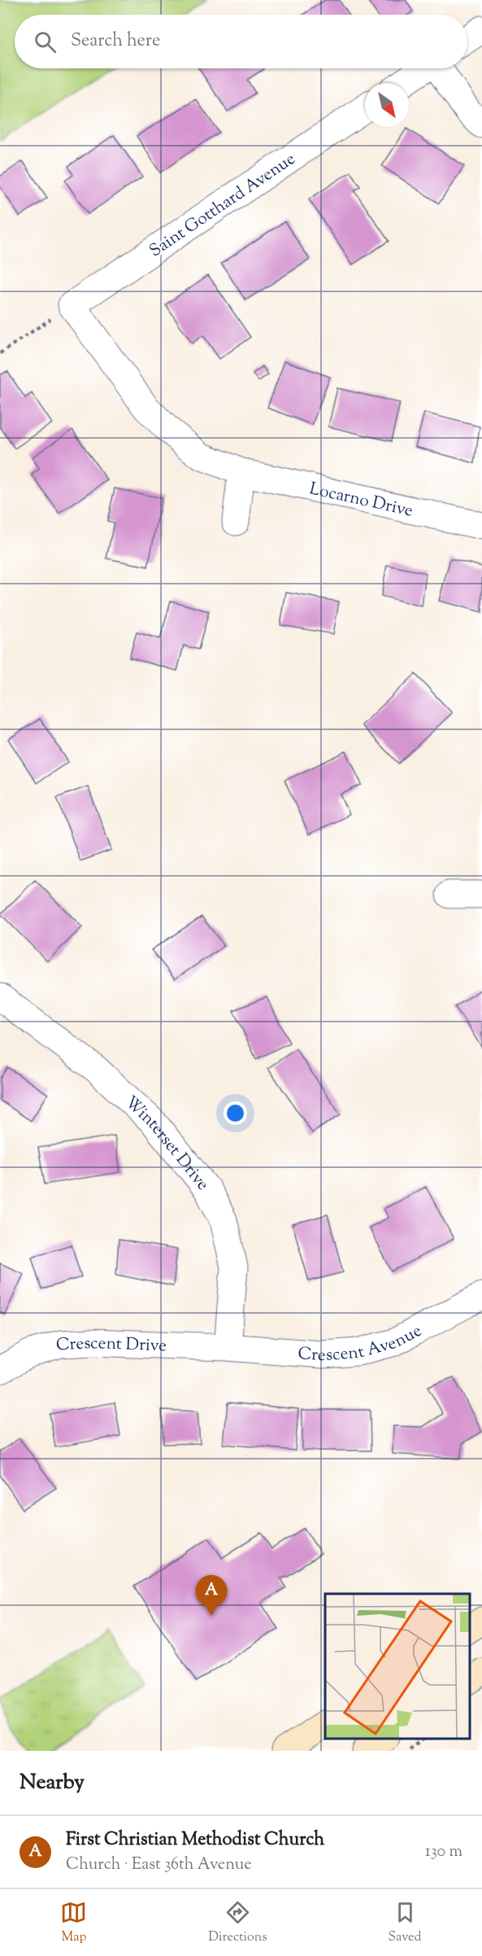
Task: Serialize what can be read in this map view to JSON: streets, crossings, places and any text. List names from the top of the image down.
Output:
{
  "streets": {
    "street": [
      "Saint Gotthard Avenue",
      "Locarno Drive",
      "Winterset Drive",
      "Crescent Avenue",
      "Crescent Drive"
    ]
  },
  "crossings": [
    ["Saint Gotthard Avenue", "Locarno Drive"],
    ["Winterset Drive", "Crescent Avenue"],
    ["Winterset Drive", "Crescent Drive"],
    ["Crescent Avenue", "Crescent Drive"]
  ],
  "north": "bottom right",
  "page": {
    "search": "Search here",
    "pins": "A",
    "heading": "Nearby",
    "list": [
      {
        "mark": "A",
        "name": "First Christian Methodist Church",
        "note": "Church · East 36th Avenue",
        "value": "130 m"
      }
    ],
    "nav": ["Map", "Directions", "Saved"]
  }
}
